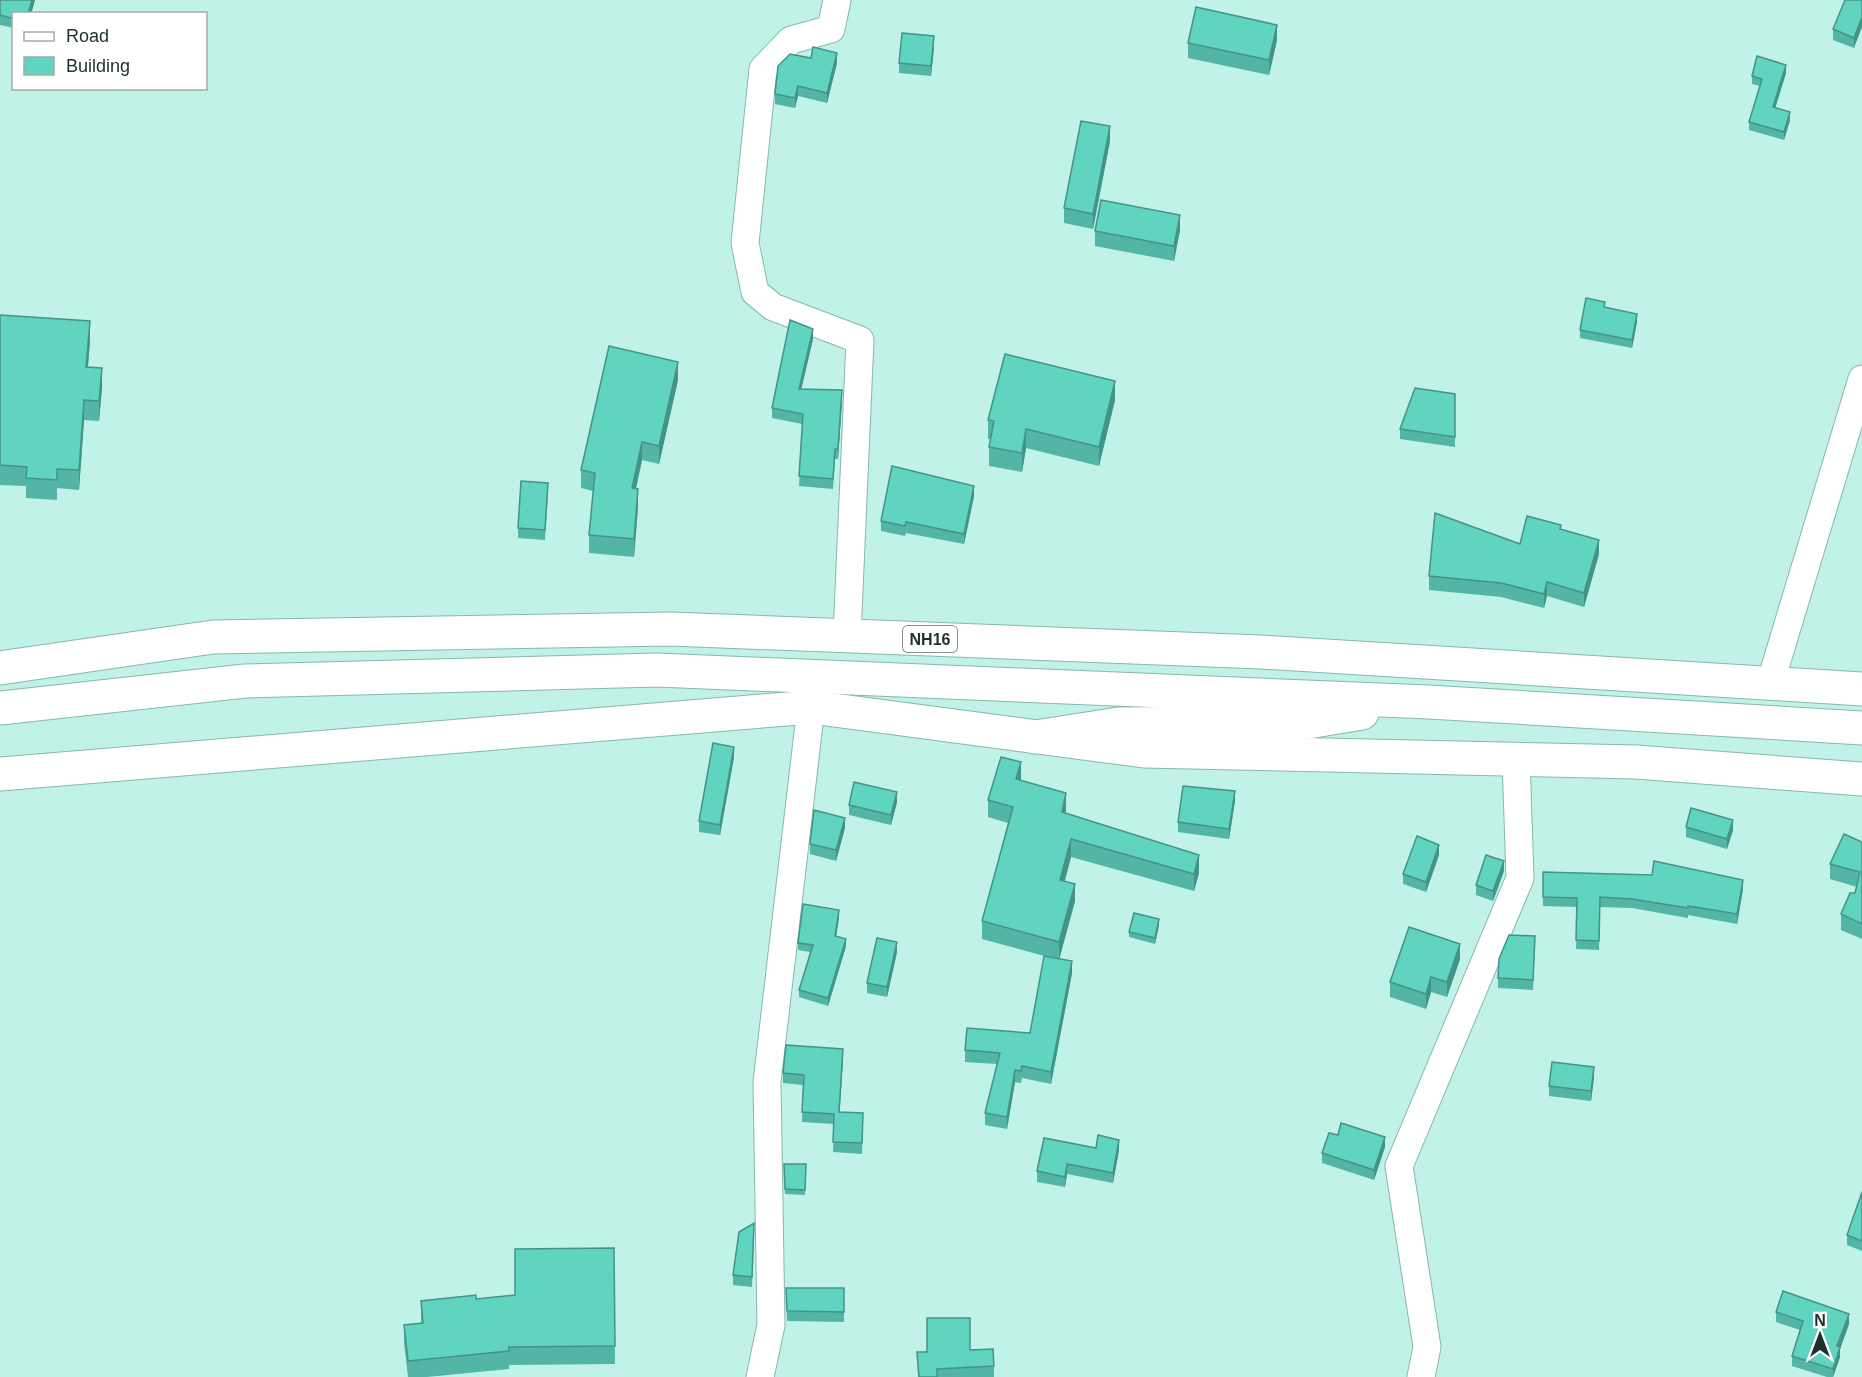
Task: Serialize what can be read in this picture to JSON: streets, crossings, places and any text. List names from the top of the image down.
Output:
{
  "streets": {
    "main road": ["NH16"]
  },
  "legend": ["Road", "Building"],
  "north": "top"
}
